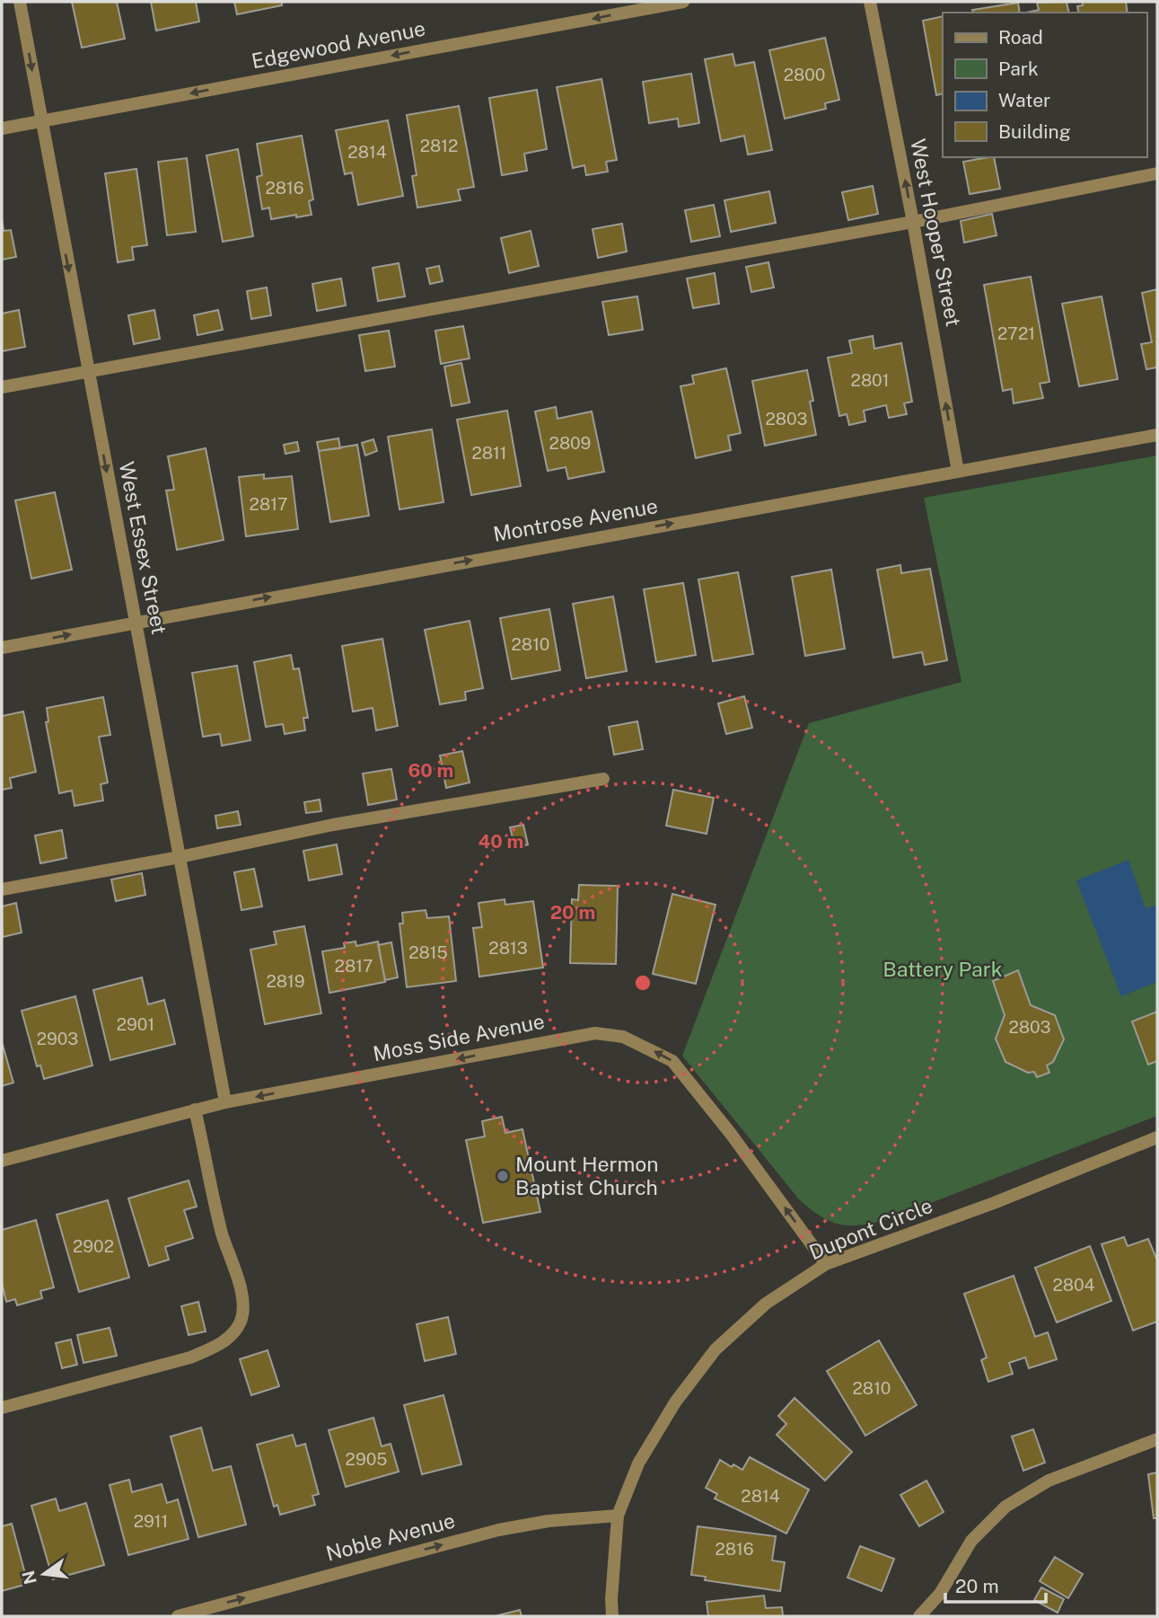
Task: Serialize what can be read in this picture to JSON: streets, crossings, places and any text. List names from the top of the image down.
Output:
{
  "streets": {
    "street": [
      "Edgewood Avenue",
      "West Hooper Street",
      "Montrose Avenue",
      "West Essex Street",
      "Moss Side Avenue",
      "Dupont Circle",
      "Noble Avenue"
    ]
  },
  "crossings": [
    ["Edgewood Avenue", "West Essex Street"],
    ["West Hooper Street", "Montrose Avenue"],
    ["Montrose Avenue", "West Essex Street"],
    ["West Essex Street", "Moss Side Avenue"],
    ["Moss Side Avenue", "Dupont Circle"],
    ["Dupont Circle", "Noble Avenue"]
  ],
  "one_way": [
    "Edgewood Avenue",
    "West Hooper Street",
    "Montrose Avenue",
    "West Essex Street",
    "Moss Side Avenue",
    "Noble Avenue"
  ],
  "parks": ["Battery Park"],
  "places": ["Mount Hermon Baptist Church"],
  "house_numbers": [
    "2800",
    "2812",
    "2814",
    "2816",
    "2721",
    "2801",
    "2803",
    "2809",
    "2811",
    "2817",
    "2810",
    "2813",
    "2815",
    "2817",
    "2819",
    "2901",
    "2803",
    "2903",
    "2902",
    "2804",
    "2810",
    "2905",
    "2814",
    "2911",
    "2816"
  ],
  "legend": [
    "Road",
    "Park",
    "Water",
    "Building"
  ],
  "scale_bar": "20 m",
  "north": "left",
  "rings": ["60 m", "40 m", "20 m"]
}
